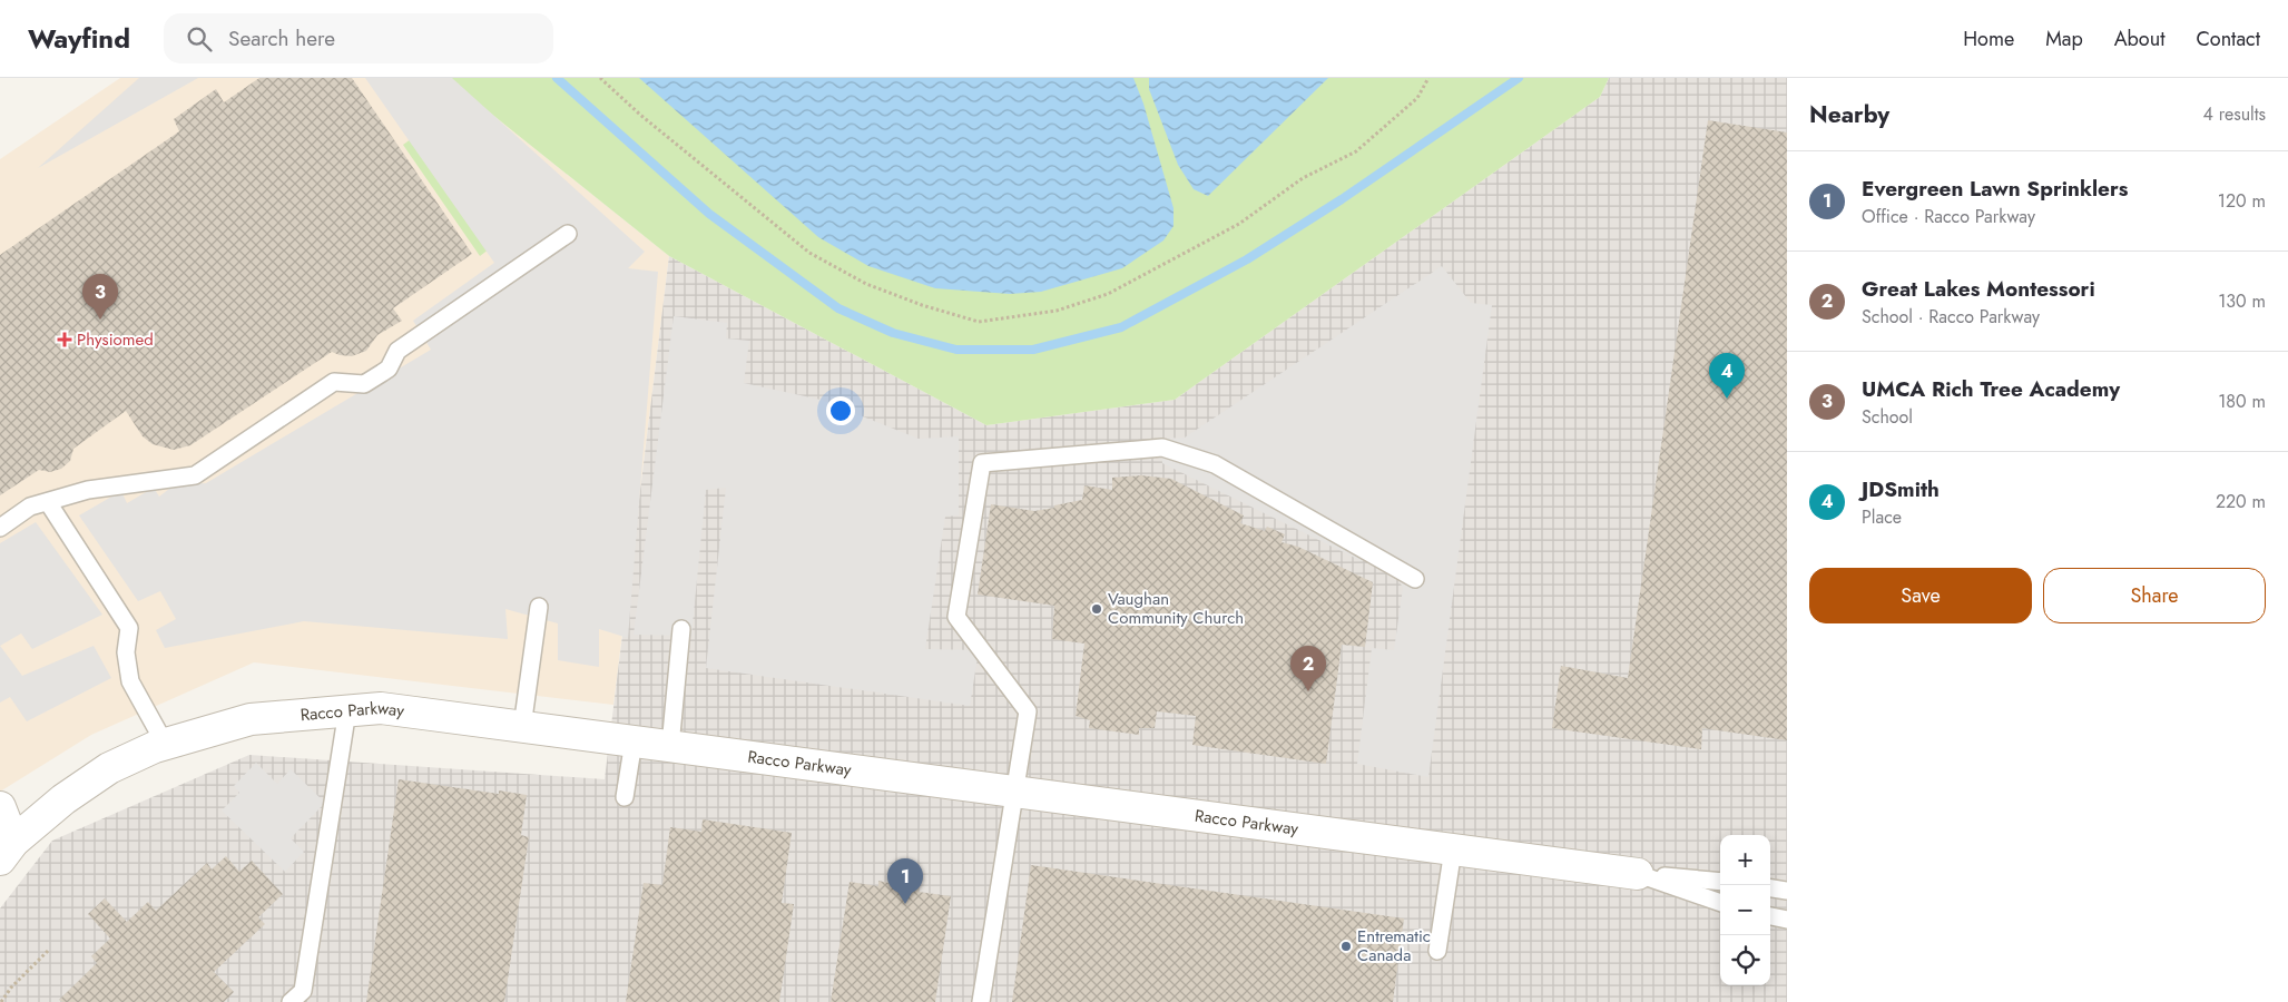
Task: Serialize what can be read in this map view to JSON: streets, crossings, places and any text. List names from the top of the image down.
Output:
{
  "streets": {
    "street": ["Racco Parkway"]
  },
  "places": {
    "health": ["Physiomed"],
    "other": ["Vaughan Community Church", "Entrematic Canada"]
  },
  "page": {
    "header": "Wayfind",
    "search": "Search here",
    "nav": [
      "Home",
      "Map",
      "About",
      "Contact"
    ],
    "heading": ["Nearby", "4 results"],
    "list": [
      {
        "mark": "1",
        "name": "Evergreen Lawn Sprinklers",
        "note": "Office · Racco Parkway",
        "value": "120 m"
      },
      {
        "mark": "2",
        "name": "Great Lakes Montessori",
        "note": "School · Racco Parkway",
        "value": "130 m"
      },
      {
        "mark": "3",
        "name": "UMCA Rich Tree Academy",
        "note": "School",
        "value": "180 m"
      },
      {
        "mark": "4",
        "name": "JDSmith",
        "note": "Place",
        "value": "220 m"
      }
    ],
    "pins": [
      "3",
      "4",
      "2",
      "1"
    ],
    "buttons": ["Save", "Share"],
    "map_buttons": ["+", "−"]
  }
}
